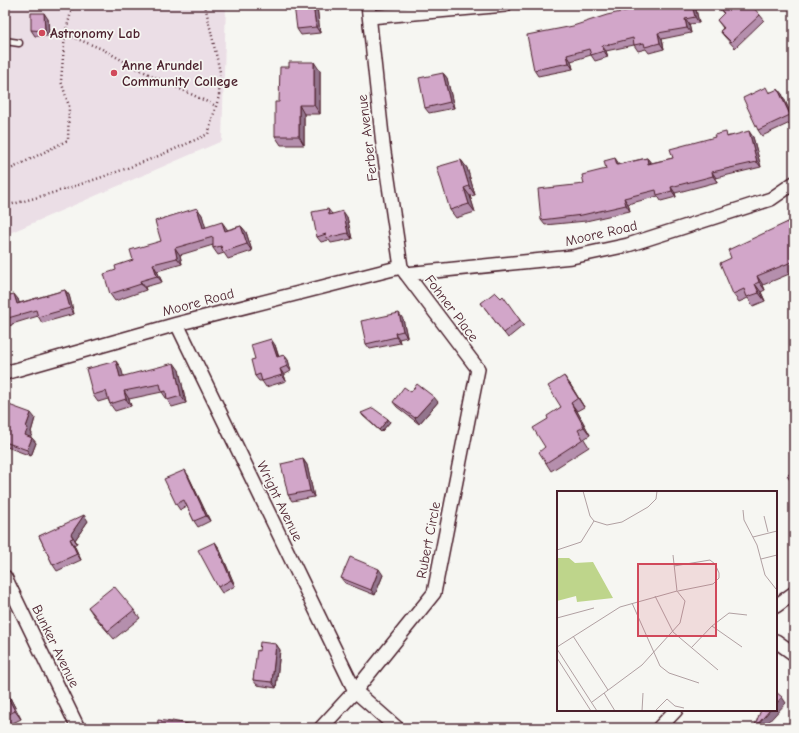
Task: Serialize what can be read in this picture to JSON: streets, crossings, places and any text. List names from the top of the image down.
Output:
{
  "streets": {
    "street": [
      "Ferber Avenue",
      "Moore Road",
      "Fohner Place",
      "Wright Avenue",
      "Rubert Circle",
      "Bunker Avenue"
    ]
  },
  "crossings": [
    ["Ferber Avenue", "Moore Road"],
    ["Ferber Avenue", "Fohner Place"],
    ["Moore Road", "Fohner Place"],
    ["Moore Road", "Wright Avenue"],
    ["Fohner Place", "Rubert Circle"],
    ["Wright Avenue", "Rubert Circle"]
  ],
  "places": ["Astronomy Lab", "Anne Arundel Community College"]
}
